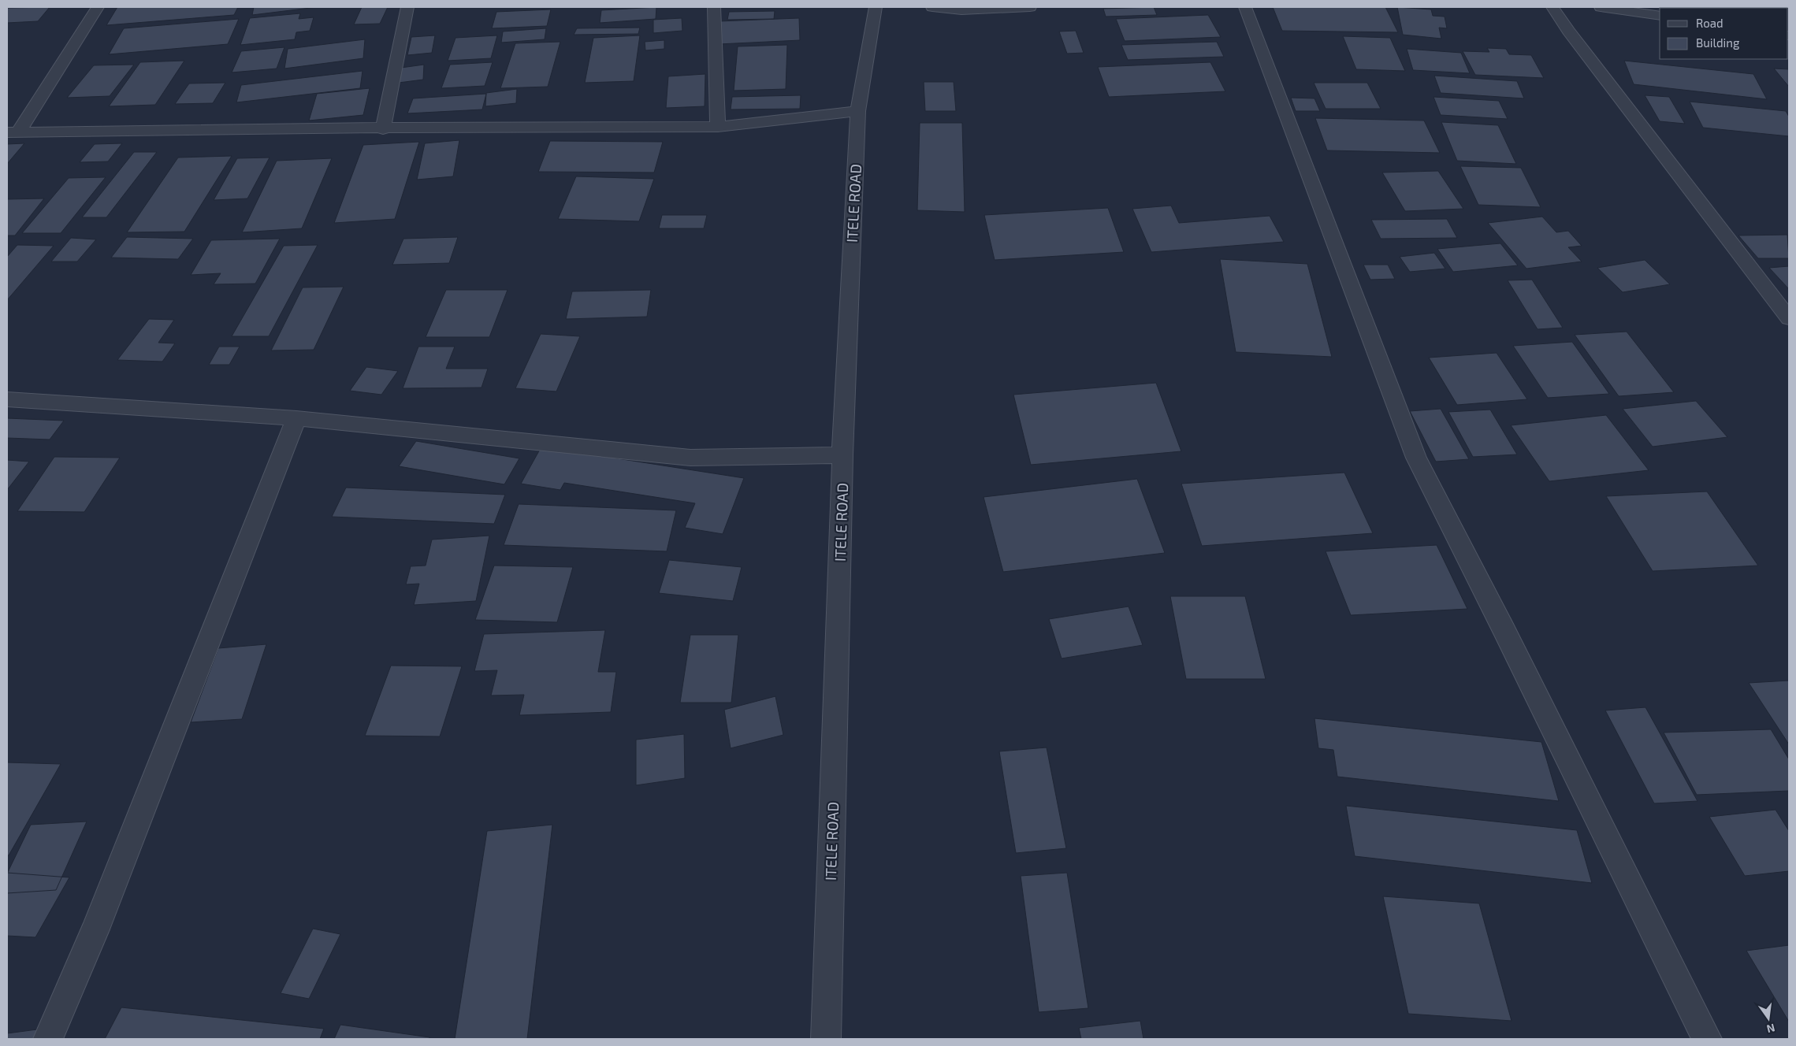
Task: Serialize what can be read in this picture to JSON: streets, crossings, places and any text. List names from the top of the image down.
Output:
{
  "streets": {
    "street": ["ITELE ROAD"]
  },
  "legend": ["Road", "Building"],
  "north": "bottom"
}
